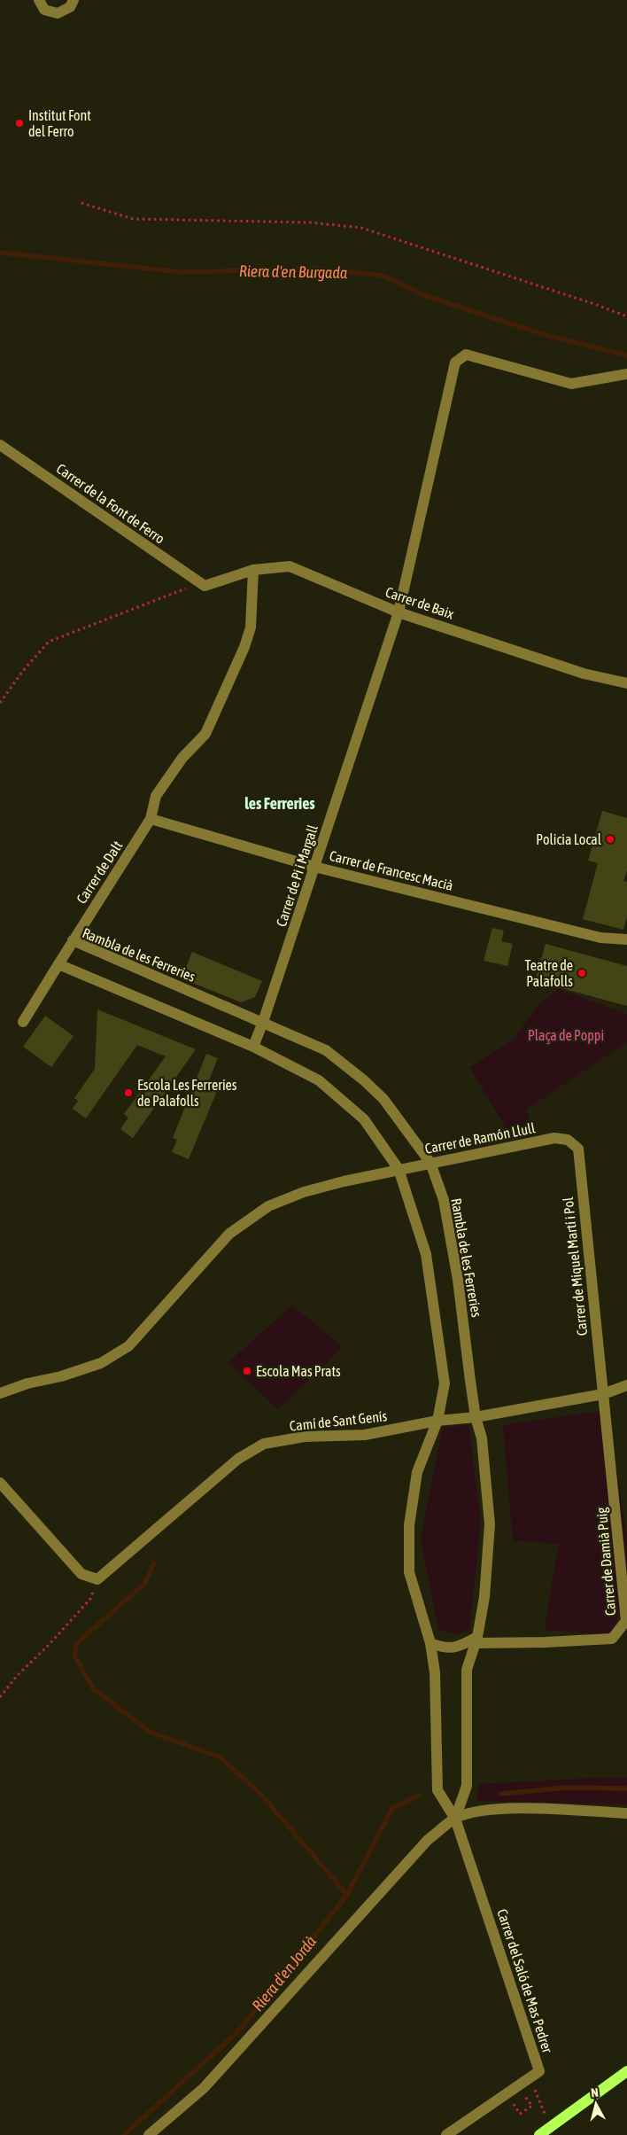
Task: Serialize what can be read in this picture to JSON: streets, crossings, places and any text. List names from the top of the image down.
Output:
{
  "streets": {
    "street": [
      "Carrer de la Font de Ferro",
      "Carrer de Baix",
      "Carrer de Francesc Macià",
      "Carrer de Dalt",
      "Carrer de Pi i Margall",
      "Rambla de les Ferreries",
      "Carrer de Ramón Llull",
      "Carrer de Miquel Martí i Pol",
      "Camí de Sant Genís",
      "Carrer de Damià Puig",
      "Carrer del Saló de Mas Pedrer"
    ]
  },
  "crossings": [
    ["Carrer de la Font de Ferro", "Carrer de Baix"],
    ["Carrer de Baix", "Carrer de Dalt"],
    ["Carrer de Baix", "Carrer de Pi i Margall"],
    ["Carrer de Francesc Macià", "Carrer de Dalt"],
    ["Carrer de Francesc Macià", "Carrer de Pi i Margall"],
    ["Carrer de Dalt", "Rambla de les Ferreries"],
    ["Carrer de Pi i Margall", "Rambla de les Ferreries"],
    ["Rambla de les Ferreries", "Carrer de Ramón Llull"],
    ["Rambla de les Ferreries", "Camí de Sant Genís"],
    ["Carrer de Ramón Llull", "Carrer de Miquel Martí i Pol"],
    ["Carrer de Miquel Martí i Pol", "Camí de Sant Genís"],
    ["Carrer de Miquel Martí i Pol", "Carrer de Damià Puig"],
    ["Camí de Sant Genís", "Carrer de Damià Puig"],
    ["Camí de Sant Genís", "Carrer del Saló de Mas Pedrer"]
  ],
  "districts": ["les Ferreries"],
  "water": ["Riera d'en Burgada", "Riera d'en Jordà"],
  "parks": ["Plaça de Poppi"],
  "places": [
    "Institut Font del Ferro",
    "Policia Local",
    "Teatre de Palafolls",
    "Escola Les Ferreries de Palafolls",
    "Escola Mas Prats"
  ],
  "north": "top"
}
